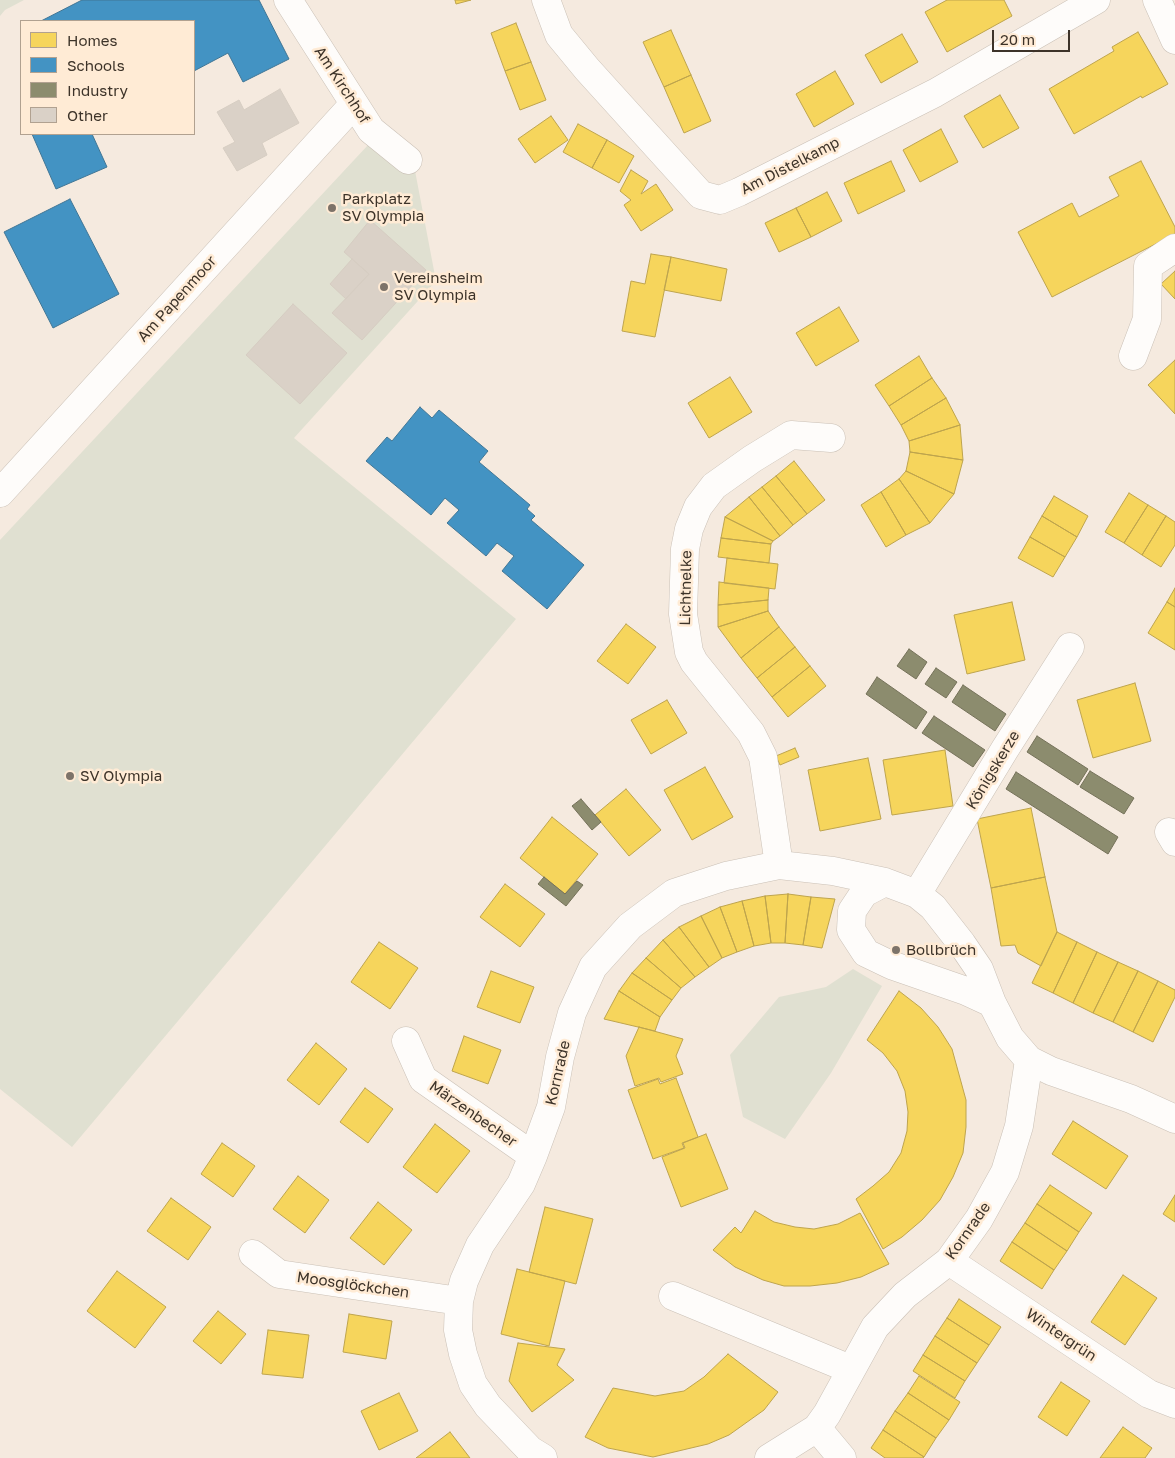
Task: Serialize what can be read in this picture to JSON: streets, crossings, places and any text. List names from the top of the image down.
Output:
{
  "streets": {
    "street": [
      "Am Kirchhof",
      "Am Distelkamp",
      "Am Papenmoor",
      "Lichtnelke",
      "Königskerze",
      "Kornrade",
      "Märzenbecher",
      "Moosglöckchen",
      "Wintergrün"
    ]
  },
  "crossings": [
    ["Am Kirchhof", "Am Papenmoor"],
    ["Lichtnelke", "Kornrade"],
    ["Königskerze", "Kornrade"],
    ["Kornrade", "Märzenbecher"],
    ["Kornrade", "Moosglöckchen"],
    ["Kornrade", "Wintergrün"]
  ],
  "places": [
    "Parkplatz SV Olympia",
    "Vereinsheim SV Olympia",
    "SV Olympia",
    "Bollbrüch"
  ],
  "legend": [
    "Homes",
    "Schools",
    "Industry",
    "Other"
  ],
  "scale_bar": "20 m"
}
